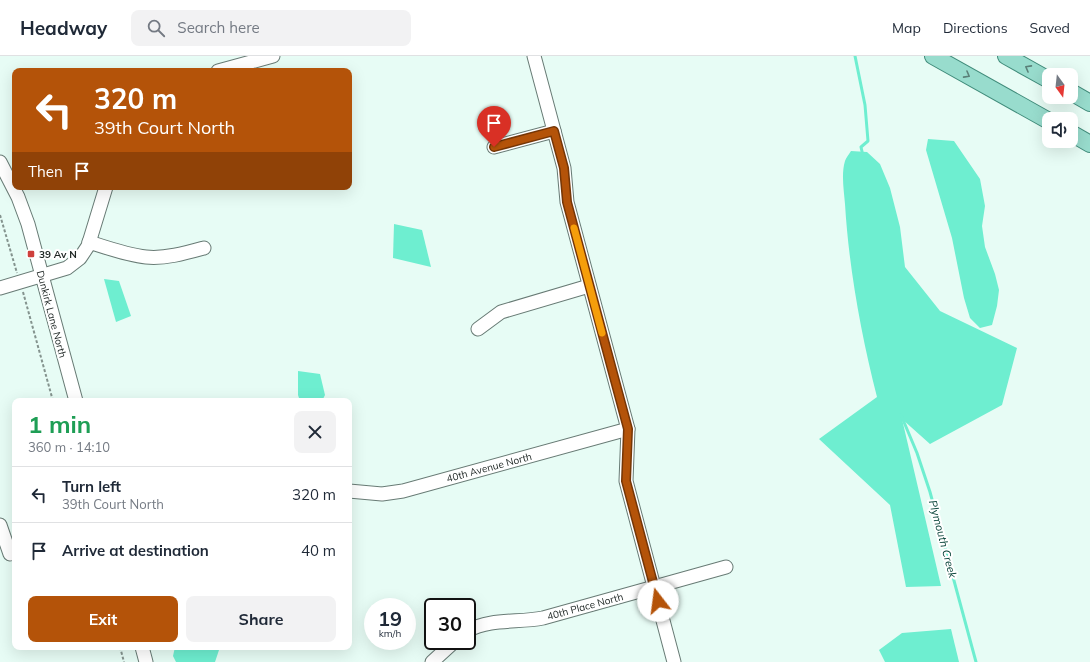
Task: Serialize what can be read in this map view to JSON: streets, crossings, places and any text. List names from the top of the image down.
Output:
{
  "streets": {
    "street": ["Dunkirk Lane North", "40th Avenue North", "40th Place North"]
  },
  "water": ["Plymouth Creek"],
  "places": {
    "transit": ["39 Av N"]
  },
  "north": "bottom",
  "page": {
    "header": "Headway",
    "search": "Search here",
    "nav": ["Map", "Directions", "Saved"],
    "turn": ["320 m", "39th Court North"],
    "then": "Then",
    "heading": ["1 min", "360 m · 14:10"],
    "list": [
      {
        "name": "Turn left",
        "note": "39th Court North",
        "value": "320 m"
      },
      {
        "name": "Arrive at destination",
        "value": "40 m"
      }
    ],
    "buttons": ["Exit", "Share"],
    "speed": "19 km/h",
    "limit": "30"
  }
}
